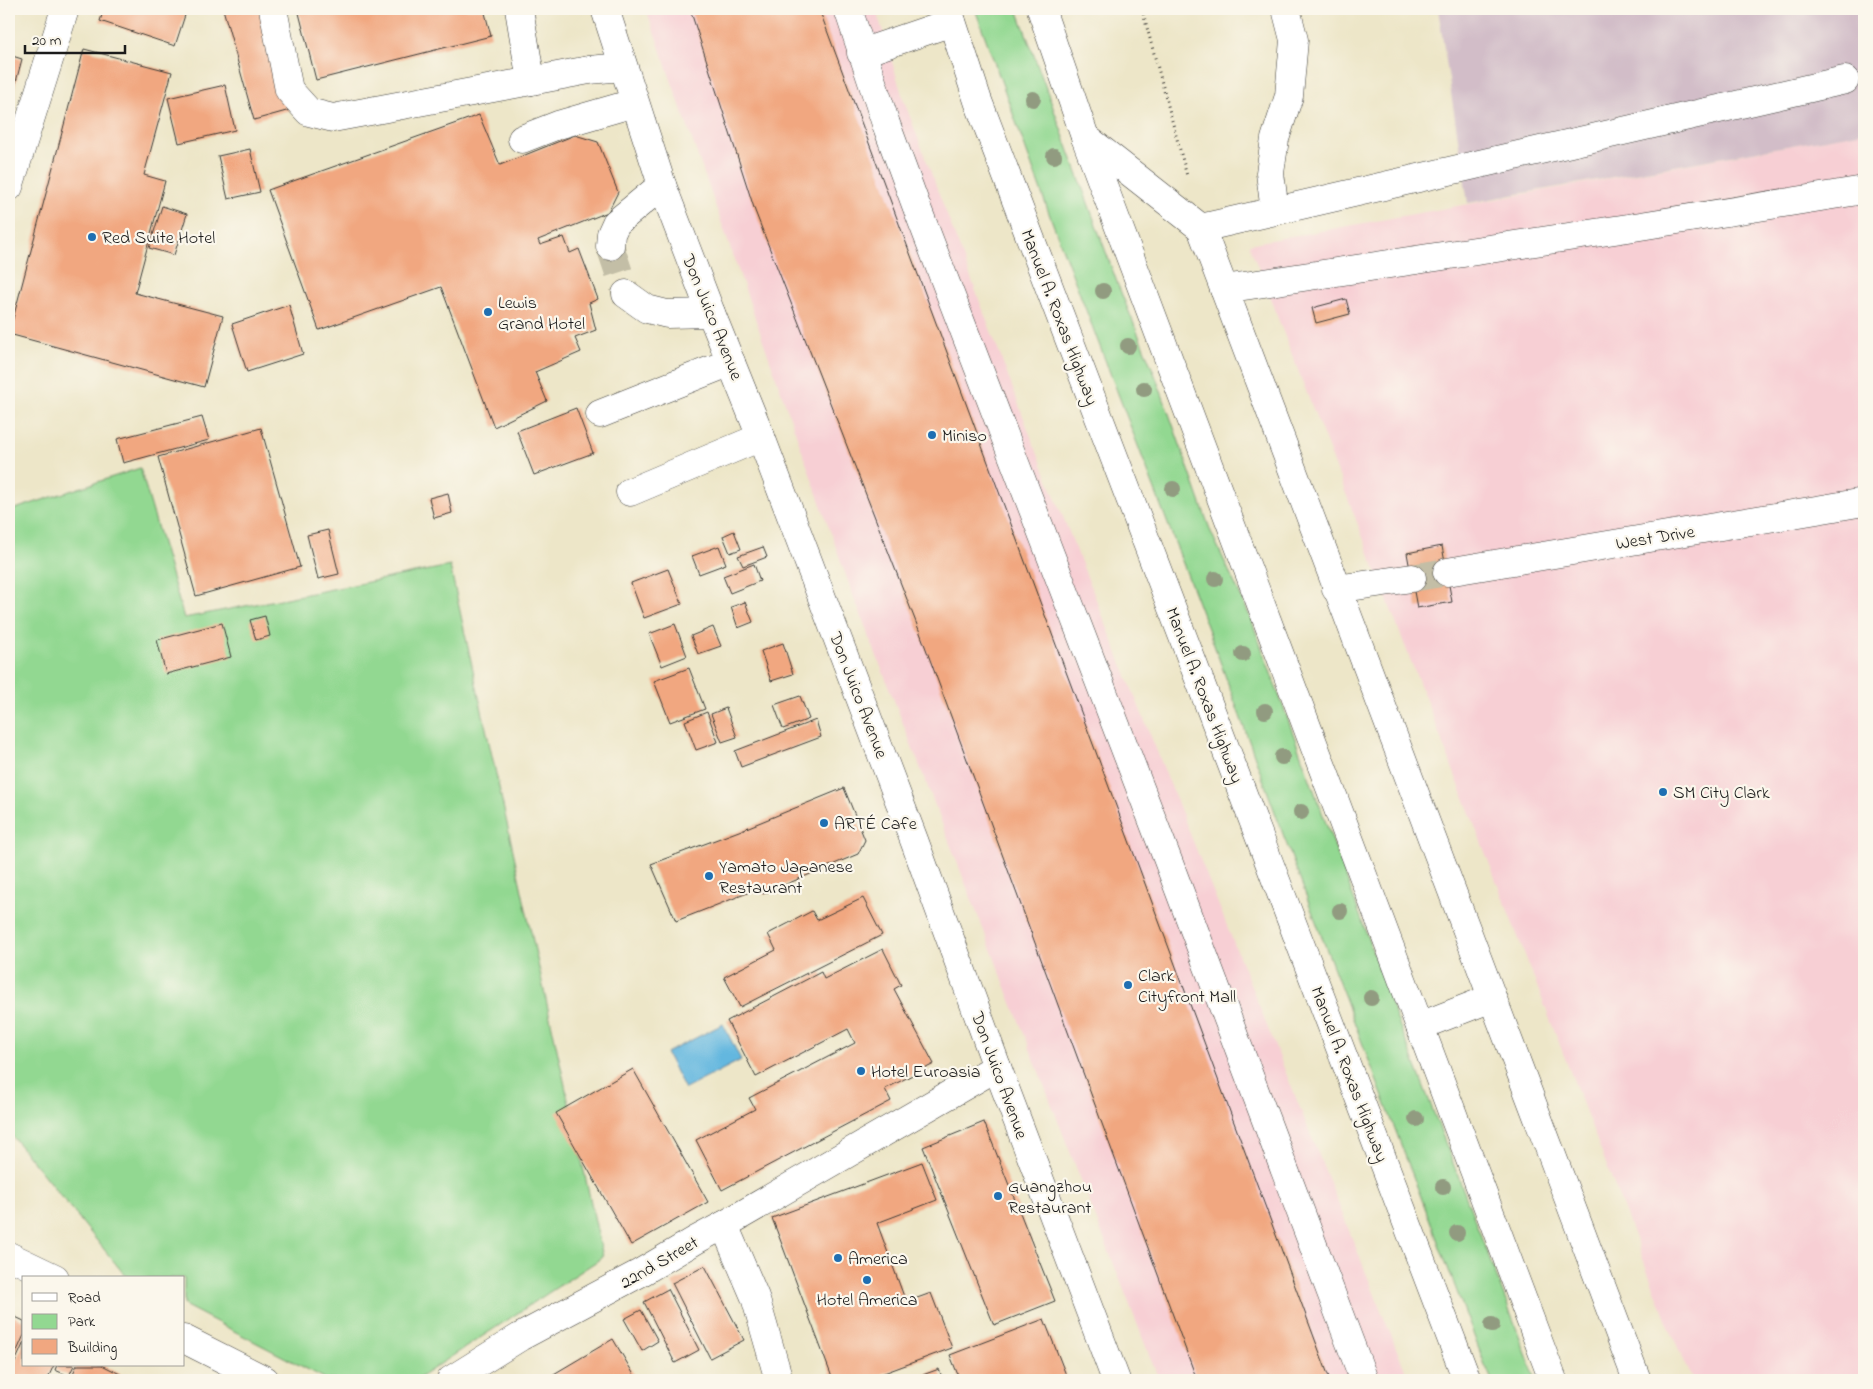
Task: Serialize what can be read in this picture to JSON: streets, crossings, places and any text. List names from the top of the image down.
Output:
{
  "streets": {
    "main road": [
      "Don Juico Avenue",
      "Manuel A. Roxas Highway",
      "West Drive",
      "22nd Street"
    ]
  },
  "crossings": [
    ["Don Juico Avenue", "22nd Street"]
  ],
  "places": [
    "Red Suite Hotel",
    "Lewis Grand Hotel",
    "Miniso",
    "SM City Clark",
    "ARTÉ Cafe",
    "Yamato Japanese Restaurant",
    "Clark Cityfront Mall",
    "Hotel Euroasia",
    "Guangzhou Restaurant",
    "America",
    "Hotel America"
  ],
  "legend": ["Road", "Park", "Building"],
  "scale_bar": "20 m"
}
